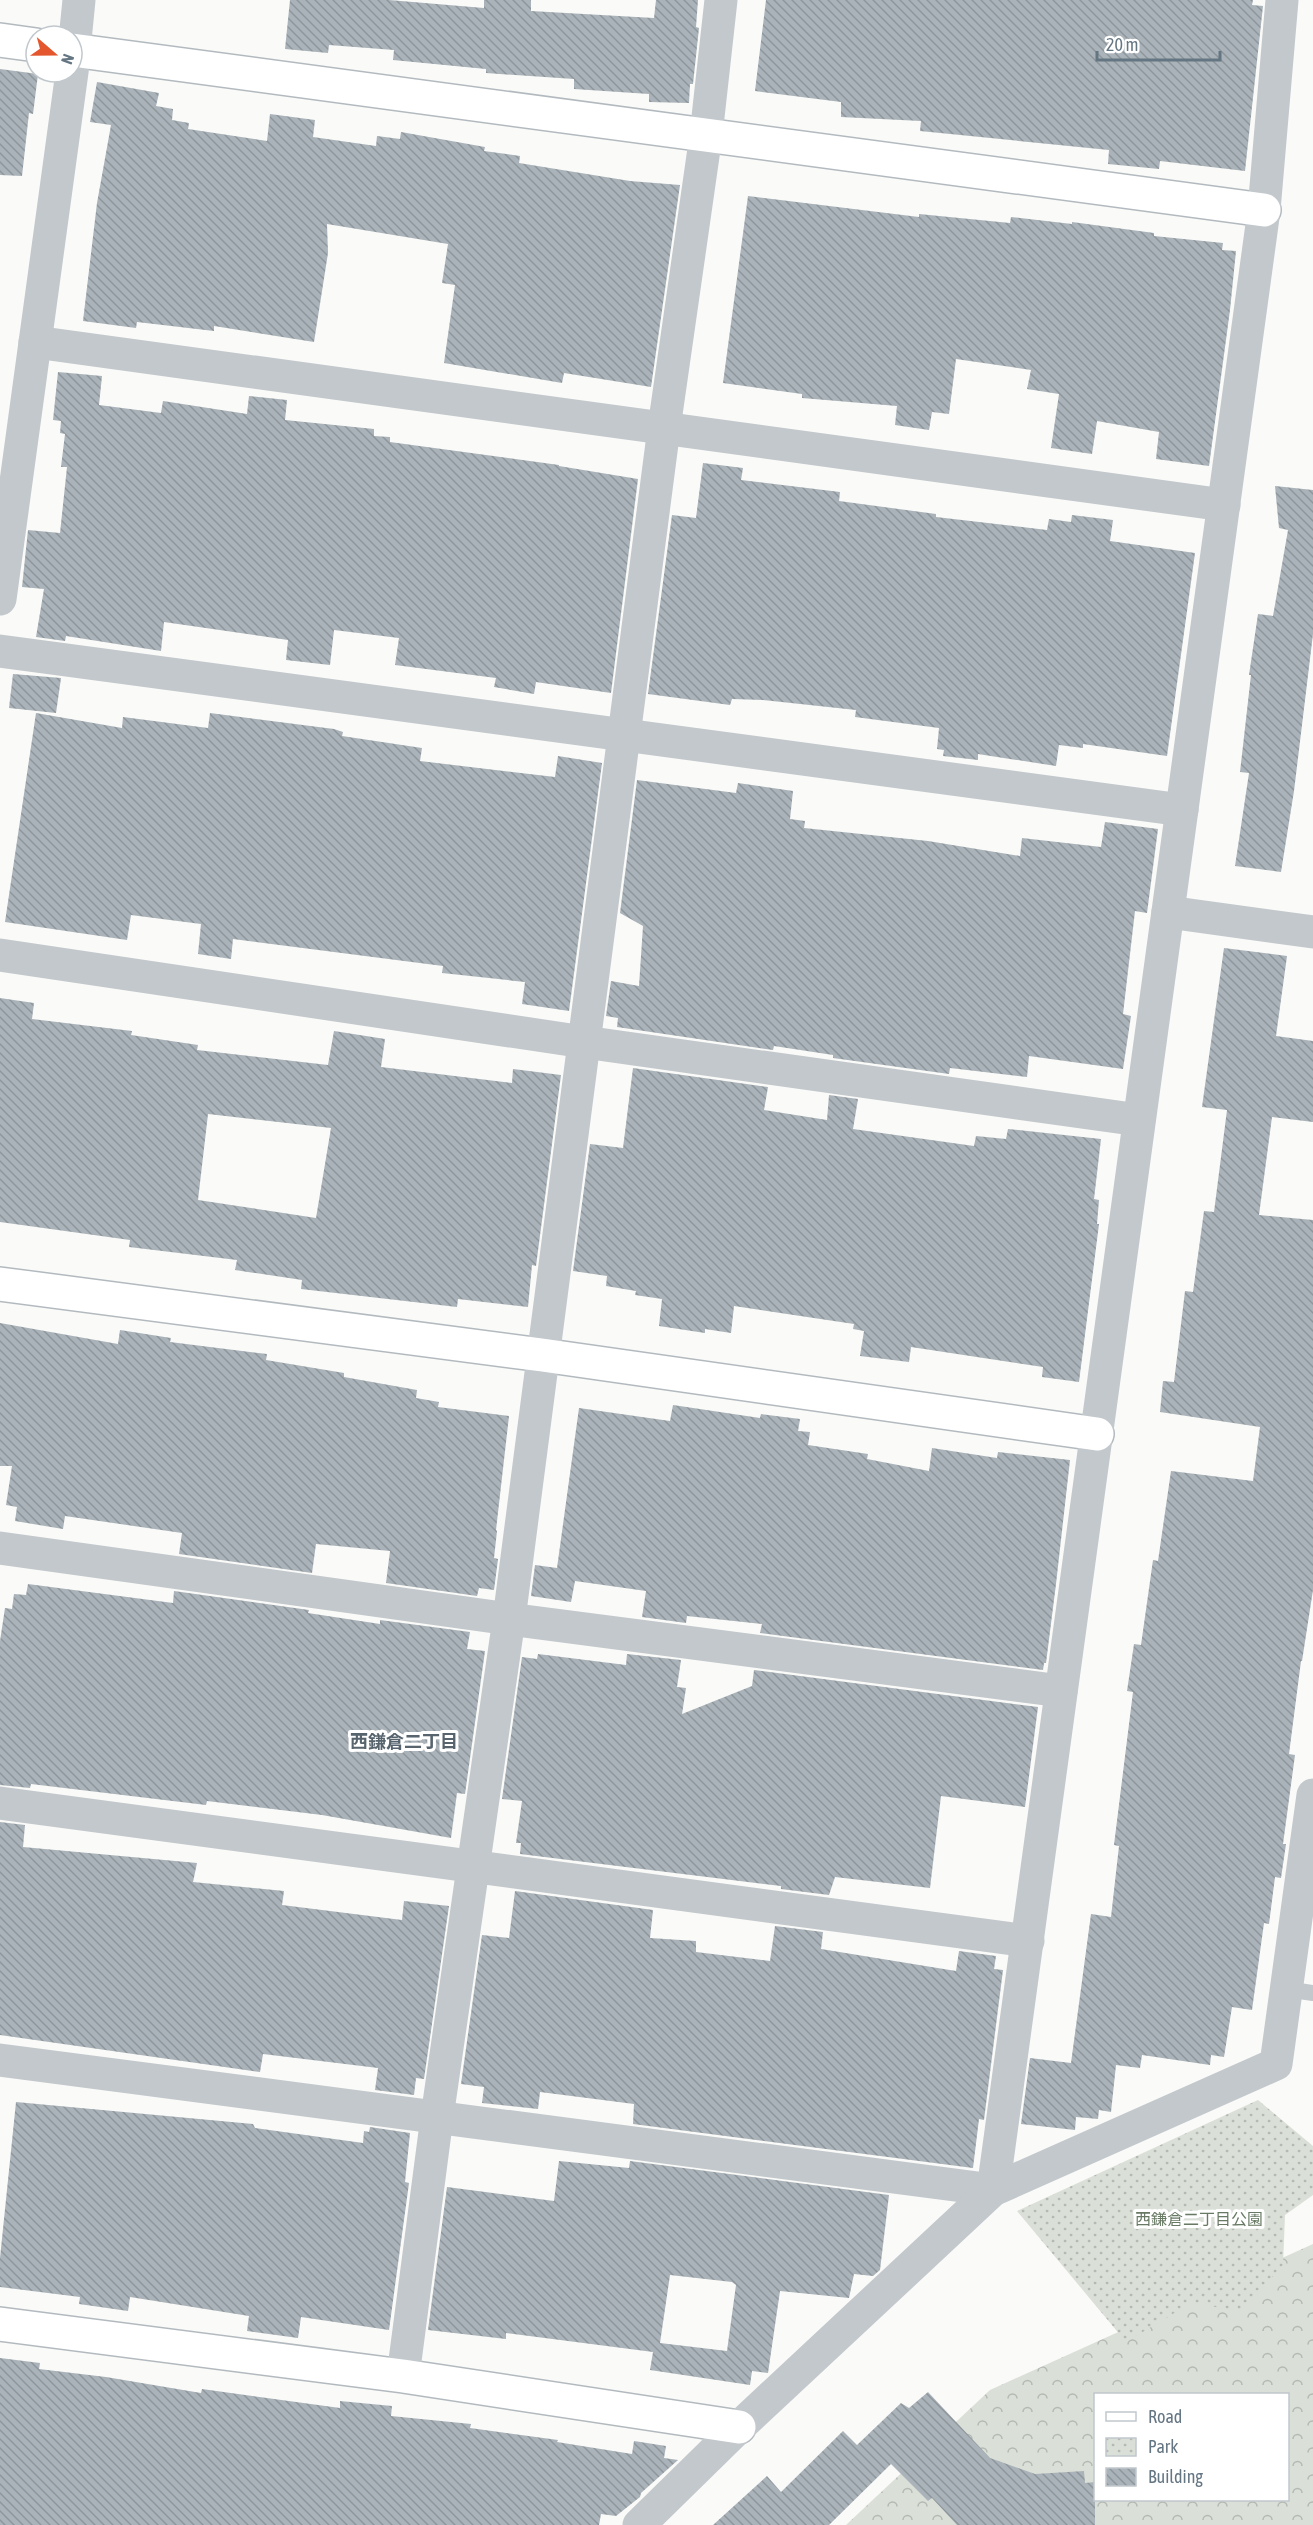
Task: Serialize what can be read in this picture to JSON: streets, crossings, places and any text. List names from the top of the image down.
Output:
{
  "districts": ["西鎌倉二丁目"],
  "parks": ["西鎌倉二丁目公園"],
  "legend": ["Road", "Park", "Building"],
  "scale_bar": "20 m",
  "north": "right"
}
